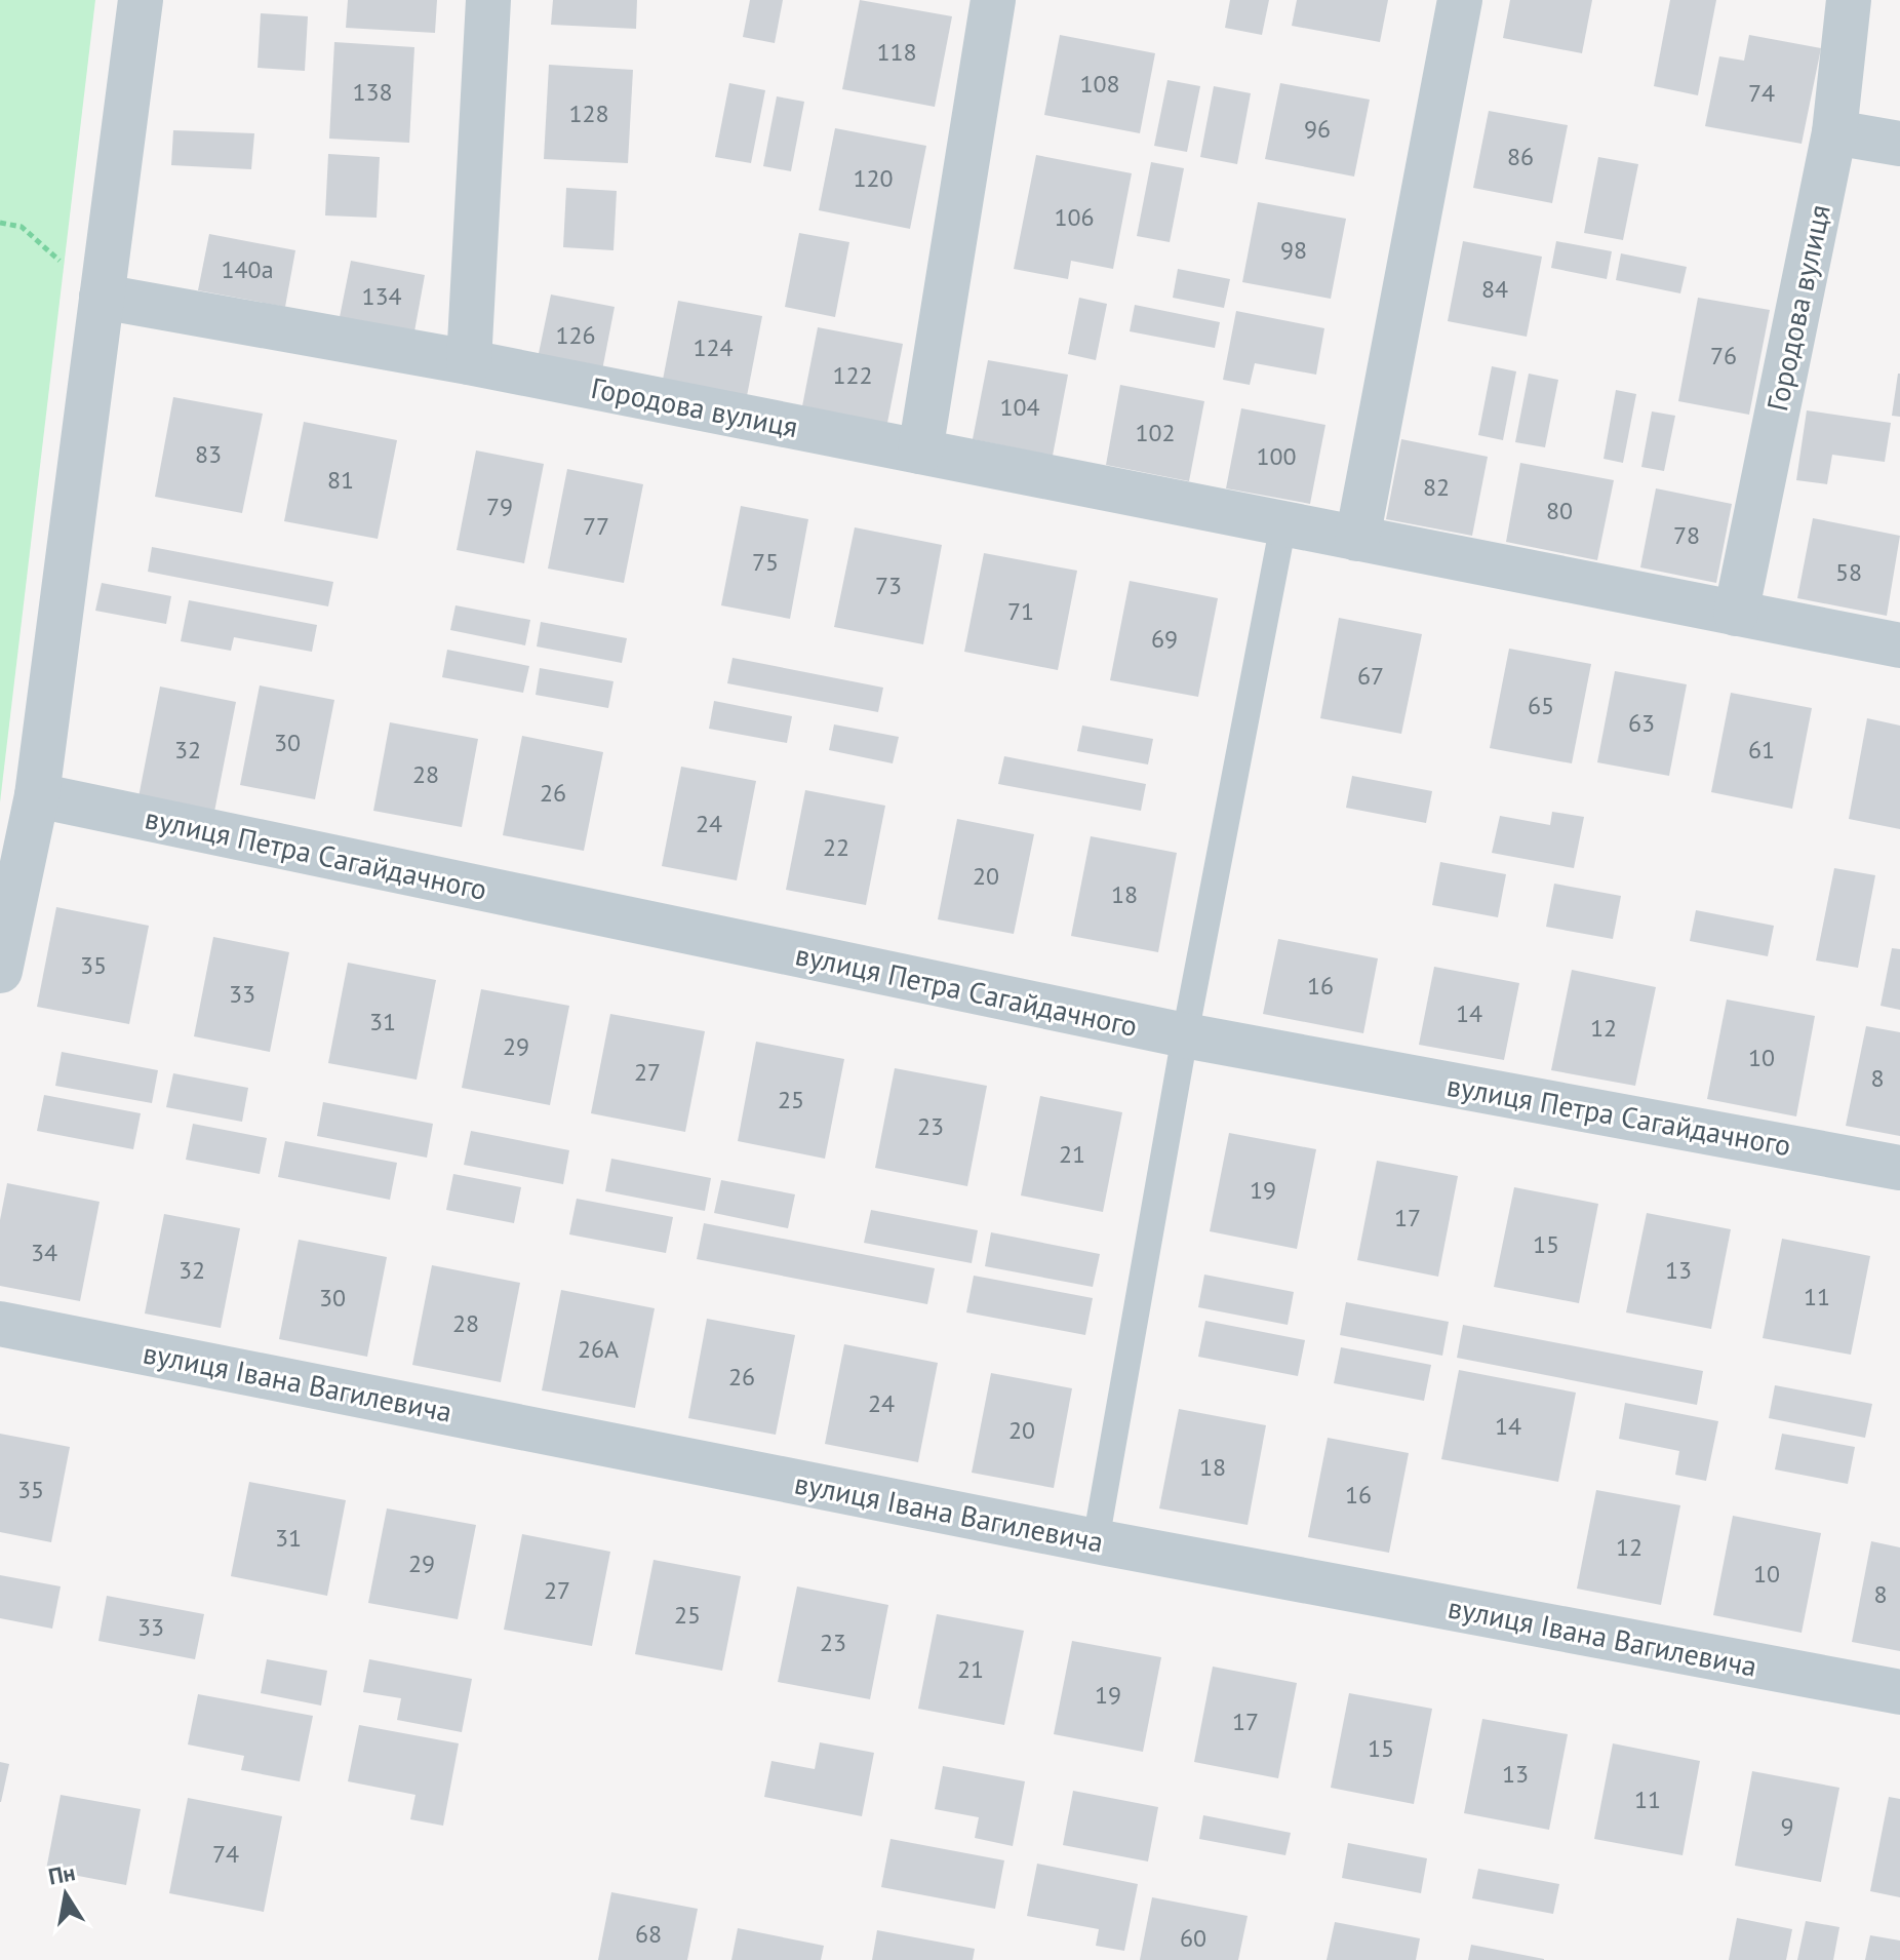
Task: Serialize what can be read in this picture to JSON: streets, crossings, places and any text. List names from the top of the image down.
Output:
{
  "streets": {
    "street": ["Городова вулиця", "вулиця Петра Сагайдачного", "вулиця Івана Вагилевича"]
  },
  "house_numbers": [
    "118",
    "108",
    "138",
    "74",
    "128",
    "96",
    "86",
    "120",
    "106",
    "98",
    "140а",
    "84",
    "134",
    "126",
    "124",
    "76",
    "122",
    "104",
    "102",
    "83",
    "100",
    "81",
    "82",
    "79",
    "80",
    "77",
    "78",
    "75",
    "58",
    "73",
    "71",
    "69",
    "67",
    "65",
    "63",
    "30",
    "32",
    "61",
    "28",
    "26",
    "24",
    "22",
    "20",
    "18",
    "35",
    "16",
    "33",
    "14",
    "31",
    "12",
    "29",
    "10",
    "27",
    "8",
    "25",
    "23",
    "21",
    "19",
    "17",
    "15",
    "34",
    "32",
    "13",
    "11",
    "30",
    "28",
    "26А",
    "26",
    "24",
    "14",
    "20",
    "18",
    "35",
    "16",
    "31",
    "12",
    "29",
    "10",
    "27",
    "8",
    "25",
    "33",
    "23",
    "21",
    "19",
    "17",
    "15",
    "13",
    "11",
    "9",
    "74",
    "68",
    "60"
  ],
  "north": "top"
}
